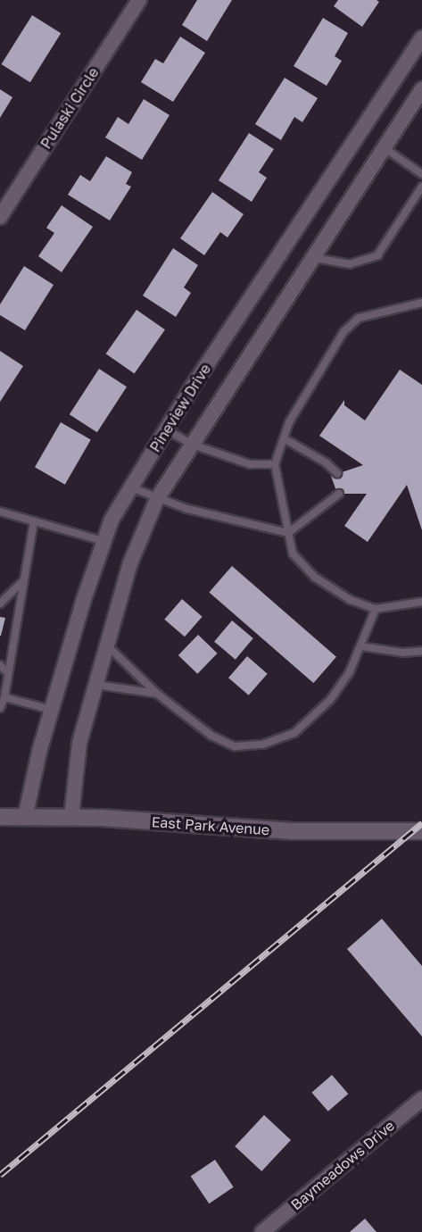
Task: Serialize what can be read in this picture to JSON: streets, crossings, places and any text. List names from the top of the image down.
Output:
{
  "streets": {
    "main road": ["East Park Avenue"],
    "street": ["Pulaski Circle", "Pineview Drive", "Baymeadows Drive"]
  },
  "crossings": [
    ["Pineview Drive", "East Park Avenue"]
  ]
}
